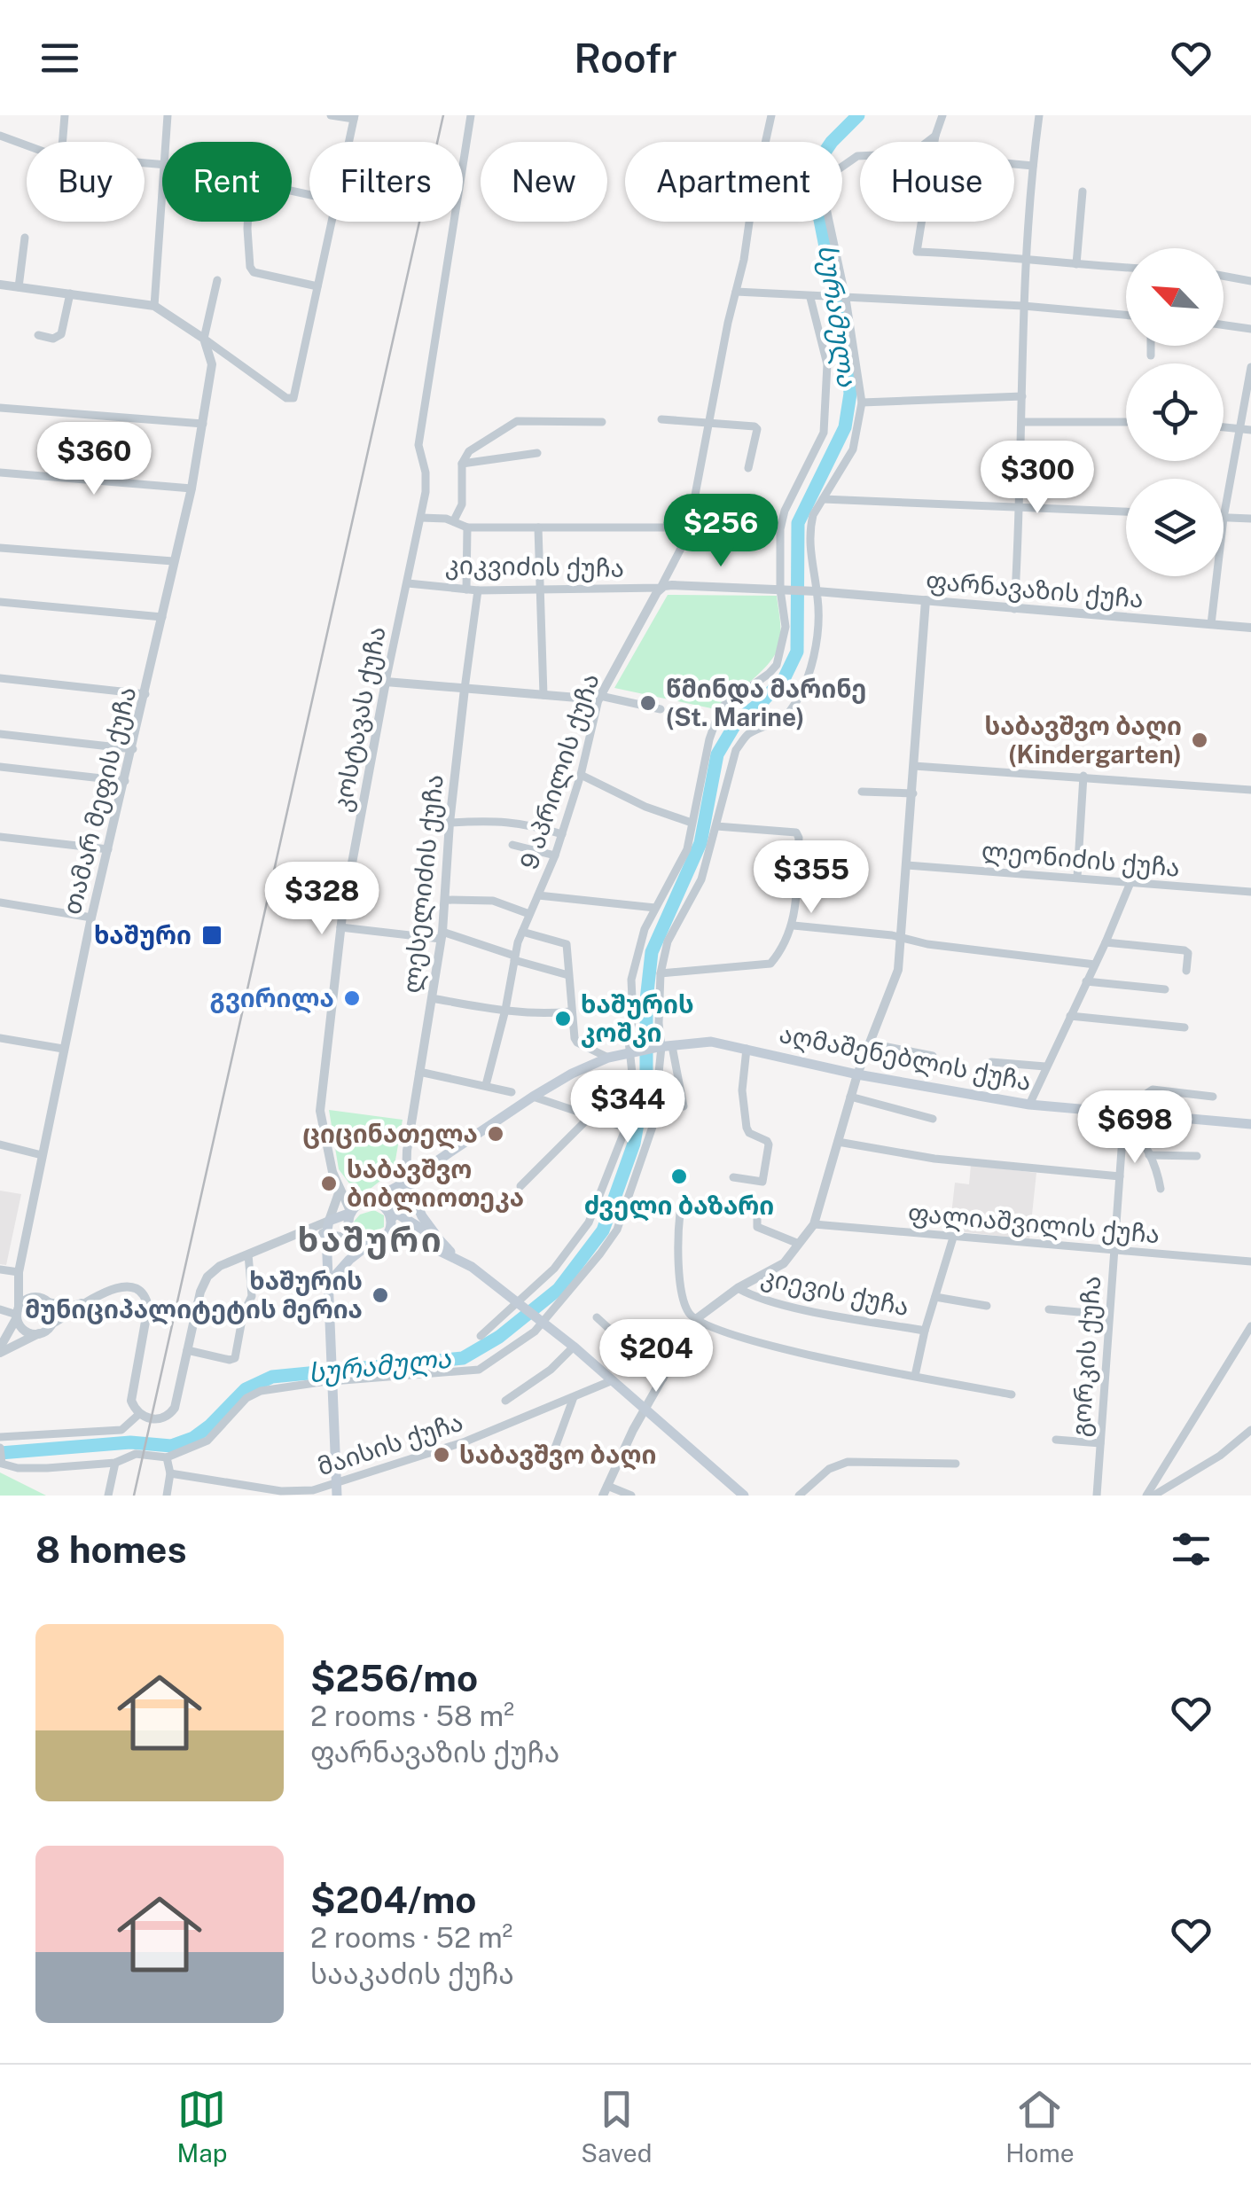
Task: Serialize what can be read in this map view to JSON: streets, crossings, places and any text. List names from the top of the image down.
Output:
{
  "streets": {
    "main road": ["აღმაშენებლის ქუჩა"],
    "street": [
      "კიკვიძის ქუჩა",
      "ფარნავაზის ქუჩა",
      "კოსტავას ქუჩა",
      "9 აპრილის ქუჩა",
      "თამარ მეფის ქუჩა",
      "ლეონიძის ქუჩა",
      "ლესელიძის ქუჩა",
      "ფალიაშვილის ქუჩა",
      "კიევის ქუჩა",
      "გორკის ქუჩა",
      "მაისის ქუჩა"
    ]
  },
  "crossings": [
    ["კიკვიძის ქუჩა", "კოსტავას ქუჩა"],
    ["კიკვიძის ქუჩა", "9 აპრილის ქუჩა"],
    ["კიკვიძის ქუჩა", "ლესელიძის ქუჩა"],
    ["აღმაშენებლის ქუჩა", "გორკის ქუჩა"],
    ["ფალიაშვილის ქუჩა", "გორკის ქუჩა"]
  ],
  "districts": ["ხაშური"],
  "water": ["სურამულა"],
  "places": {
    "other": [
      "წმინდა მარინე (St. Marine)",
      "საბავშვო ბაღი (Kindergarten)",
      "გვირილა",
      "ხაშურის კოშკი",
      "ციცინათელა",
      "ძველი ბაზარი",
      "საბავშვო ბიბლიოთეკა",
      "ხაშურის მუნიციპალიტეტის მერია",
      "საბავშვო ბაღი"
    ],
    "transit": ["ხაშური"]
  },
  "north": "top left",
  "page": {
    "header": "Roofr",
    "chip": [
      "Buy",
      "Rent",
      "Filters",
      "New",
      "Apartment",
      "House"
    ],
    "price": [
      "$360",
      "$300",
      "$256",
      "$355",
      "$328",
      "$344",
      "$698",
      "$204"
    ],
    "heading": "8 homes",
    "list": [
      {
        "name": "$256/mo",
        "note": "2 rooms · 58 m² · ფარნავაზის ქუჩა"
      },
      {
        "name": "$204/mo",
        "note": "2 rooms · 52 m² · სააკაძის ქუჩა"
      }
    ],
    "tabs": ["Map", "Saved", "Home"]
  }
}
